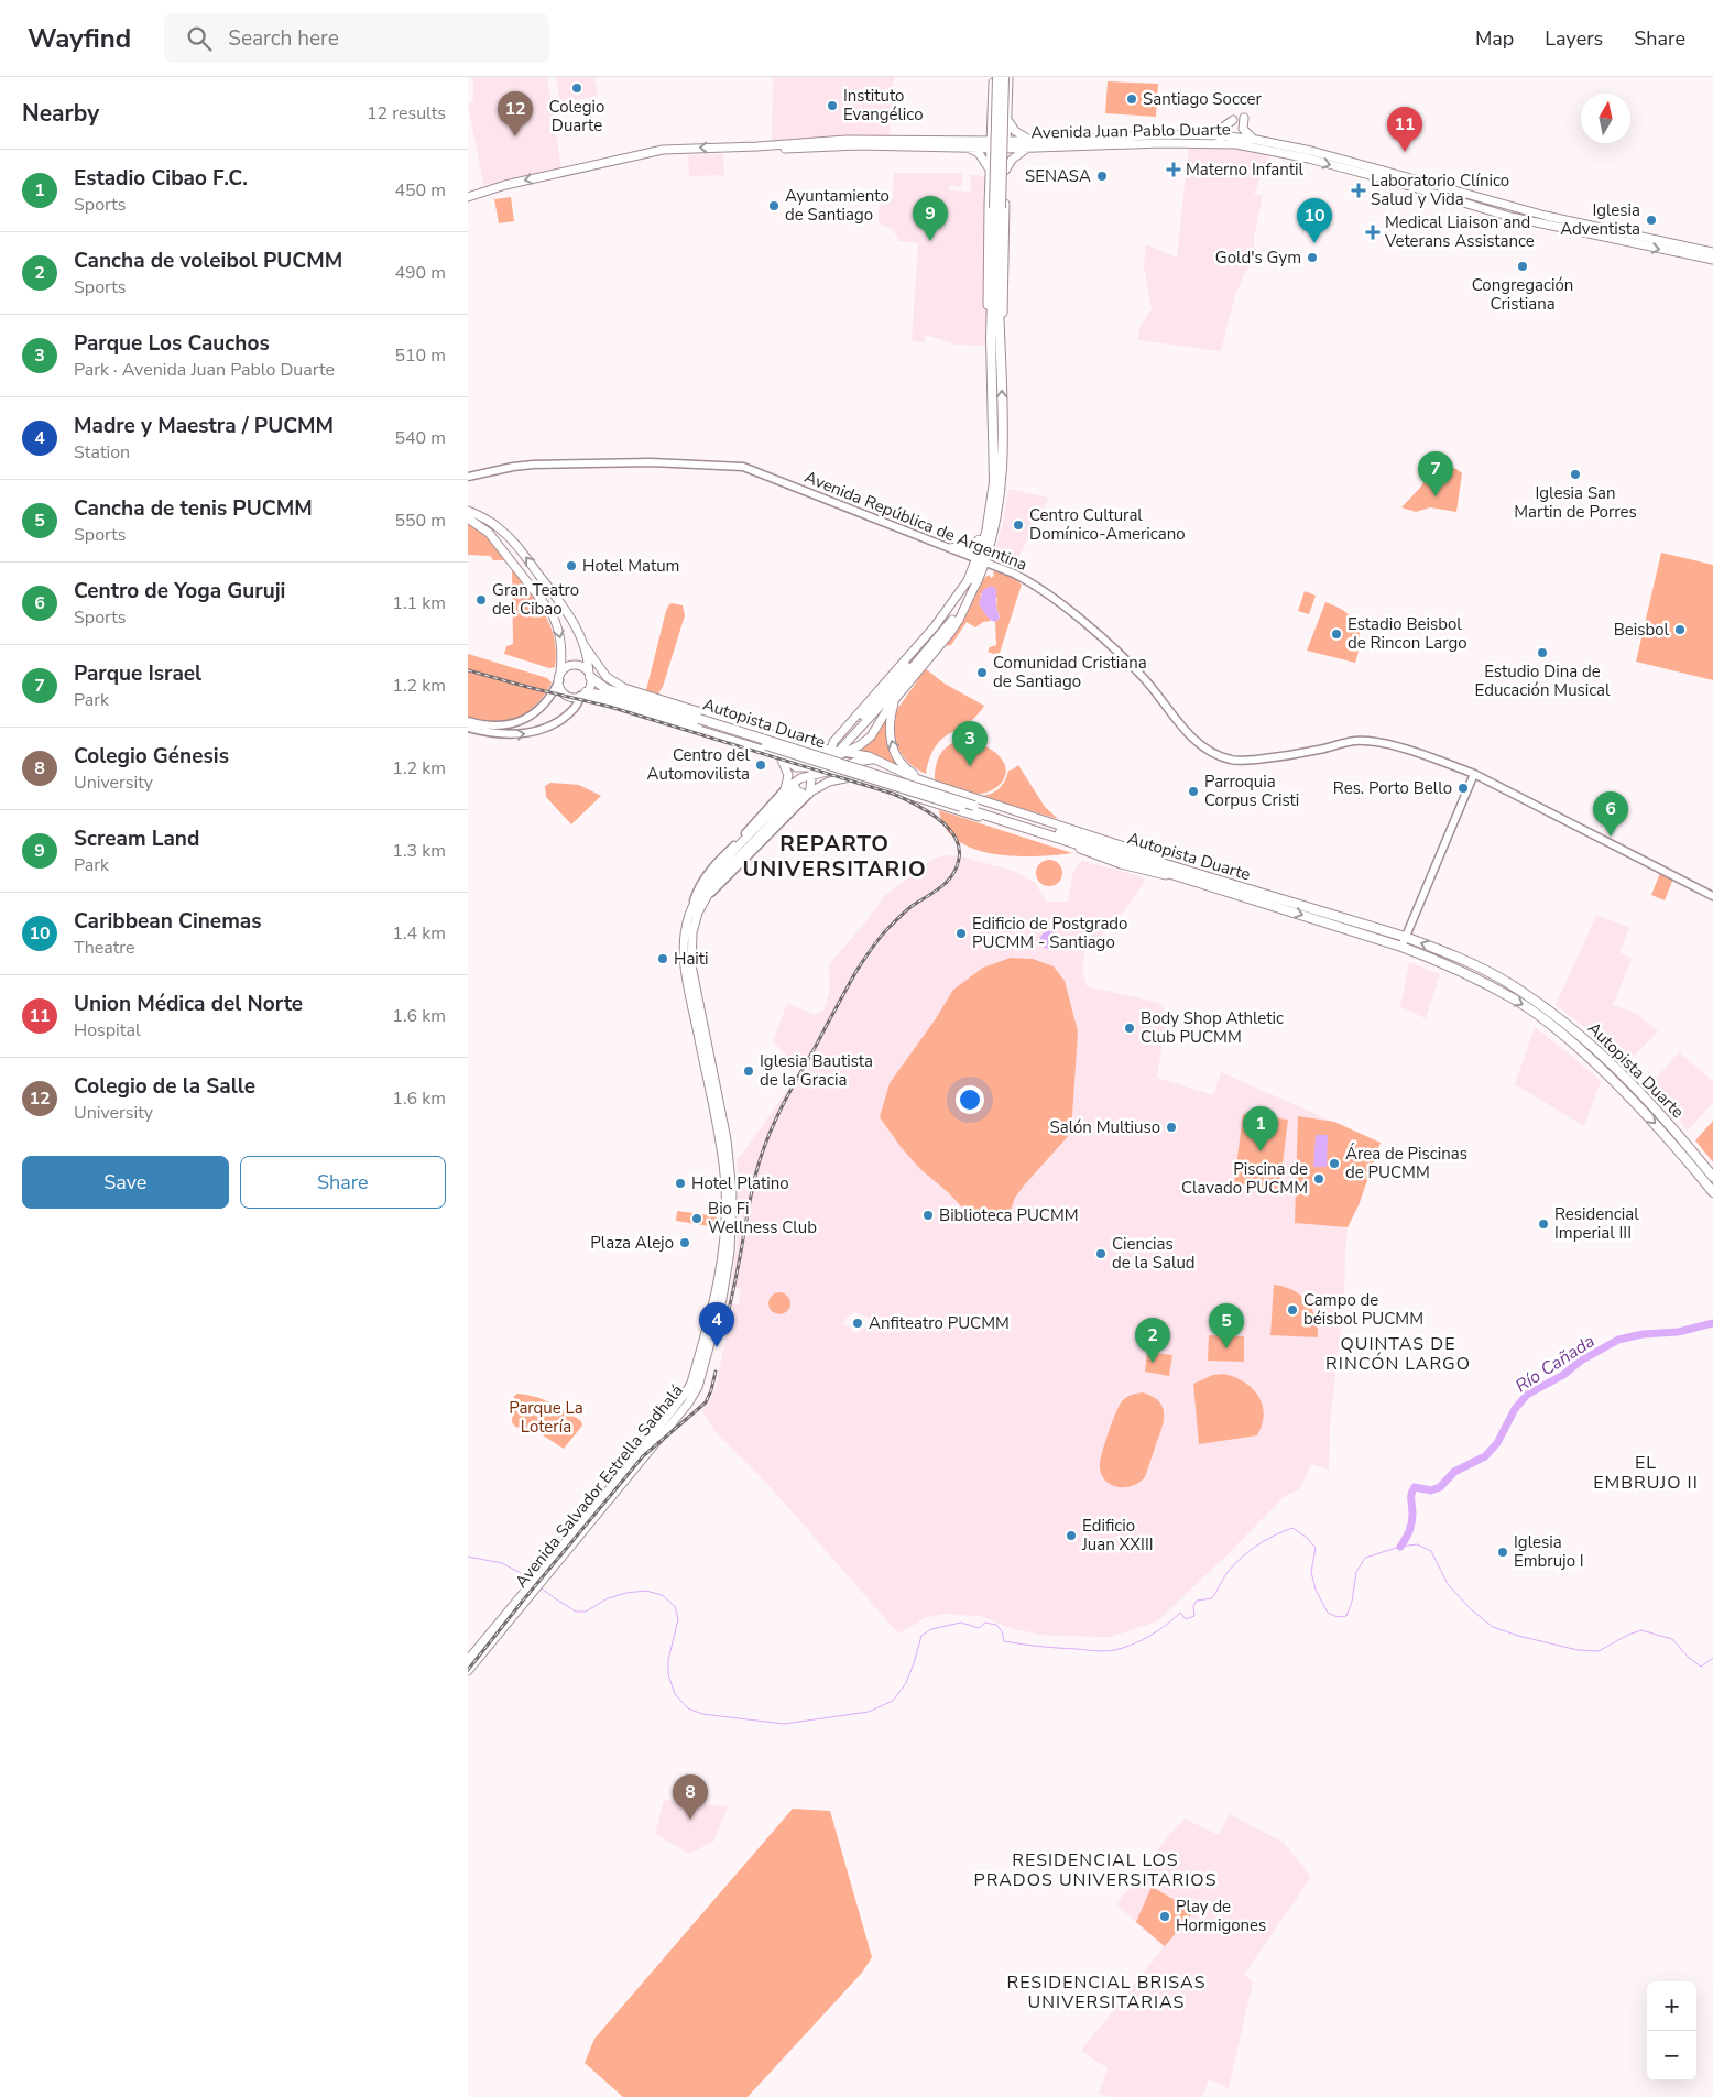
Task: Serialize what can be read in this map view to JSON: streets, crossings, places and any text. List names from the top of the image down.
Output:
{
  "streets": {
    "highway": ["Autopista Duarte"],
    "main road": ["Avenida Juan Pablo Duarte", "Avenida República de Argentina", "Avenida Salvador Estrella Sadhalá"]
  },
  "crossings": [
    ["Autopista Duarte", "Avenida Salvador Estrella Sadhalá"]
  ],
  "districts": [
    "REPARTO UNIVERSITARIO",
    "QUINTAS DE RINCÓN LARGO",
    "EL EMBRUJO II",
    "RESIDENCIAL LOS PRADOS UNIVERSITARIOS",
    "RESIDENCIAL BRISAS UNIVERSITARIAS"
  ],
  "water": ["Río Cañada"],
  "parks": ["Parque La Lotería"],
  "places": {
    "other": [
      "Colegio Duarte",
      "Santiago Soccer",
      "Instituto Evangélico",
      "SENASA",
      "Ayuntamiento de Santiago",
      "Iglesia Adventista",
      "Gold's Gym",
      "Congregación Cristiana",
      "Iglesia San Martin de Porres",
      "Centro Cultural Domínico-Americano",
      "Hotel Matum",
      "Gran Teatro del Cibao",
      "Beisbol",
      "Estadio Beisbol de Rincon Largo",
      "Estudio Dina de Educación Musical",
      "Comunidad Cristiana de Santiago",
      "Centro del Automovilista",
      "Res. Porto Bello",
      "Parroquia Corpus Cristi",
      "Edificio de Postgrado PUCMM - Santiago",
      "Haiti",
      "Body Shop Athletic Club PUCMM",
      "Iglesia Bautista de la Gracia",
      "Salón Multiuso",
      "Área de Piscinas de PUCMM",
      "Piscina de Clavado PUCMM",
      "Hotel Platino",
      "Biblioteca PUCMM",
      "Bio Fi Wellness Club",
      "Residencial Imperial III",
      "Plaza Alejo",
      "Ciencias de la Salud",
      "Campo de béisbol PUCMM",
      "Anfiteatro PUCMM",
      "Edificio Juan XXIII",
      "Iglesia Embrujo I",
      "Play de Hormigones"
    ],
    "health": ["Materno Infantil", "Laboratorio Clínico Salud y Vida", "Medical Liaison and Veterans Assistance"]
  },
  "north": "top",
  "page": {
    "header": "Wayfind",
    "search": "Search here",
    "nav": ["Map", "Layers", "Share"],
    "heading": ["Nearby", "12 results"],
    "pins": [
      "12",
      "11",
      "9",
      "10",
      "7",
      "3",
      "6",
      "1",
      "4",
      "5",
      "2",
      "8"
    ],
    "list": [
      {
        "mark": "1",
        "name": "Estadio Cibao F.C.",
        "note": "Sports",
        "value": "450 m"
      },
      {
        "mark": "2",
        "name": "Cancha de voleibol PUCMM",
        "note": "Sports",
        "value": "490 m"
      },
      {
        "mark": "3",
        "name": "Parque Los Cauchos",
        "note": "Park · Avenida Juan Pablo Duarte",
        "value": "510 m"
      },
      {
        "mark": "4",
        "name": "Madre y Maestra / PUCMM",
        "note": "Station",
        "value": "540 m"
      },
      {
        "mark": "5",
        "name": "Cancha de tenis PUCMM",
        "note": "Sports",
        "value": "550 m"
      },
      {
        "mark": "6",
        "name": "Centro de Yoga Guruji",
        "note": "Sports",
        "value": "1.1 km"
      },
      {
        "mark": "7",
        "name": "Parque Israel",
        "note": "Park",
        "value": "1.2 km"
      },
      {
        "mark": "8",
        "name": "Colegio Génesis",
        "note": "University",
        "value": "1.2 km"
      },
      {
        "mark": "9",
        "name": "Scream Land",
        "note": "Park",
        "value": "1.3 km"
      },
      {
        "mark": "10",
        "name": "Caribbean Cinemas",
        "note": "Theatre",
        "value": "1.4 km"
      },
      {
        "mark": "11",
        "name": "Union Médica del Norte",
        "note": "Hospital",
        "value": "1.6 km"
      },
      {
        "mark": "12",
        "name": "Colegio de la Salle",
        "note": "University",
        "value": "1.6 km"
      }
    ],
    "buttons": ["Save", "Share"],
    "map_buttons": ["+", "−"]
  }
}
